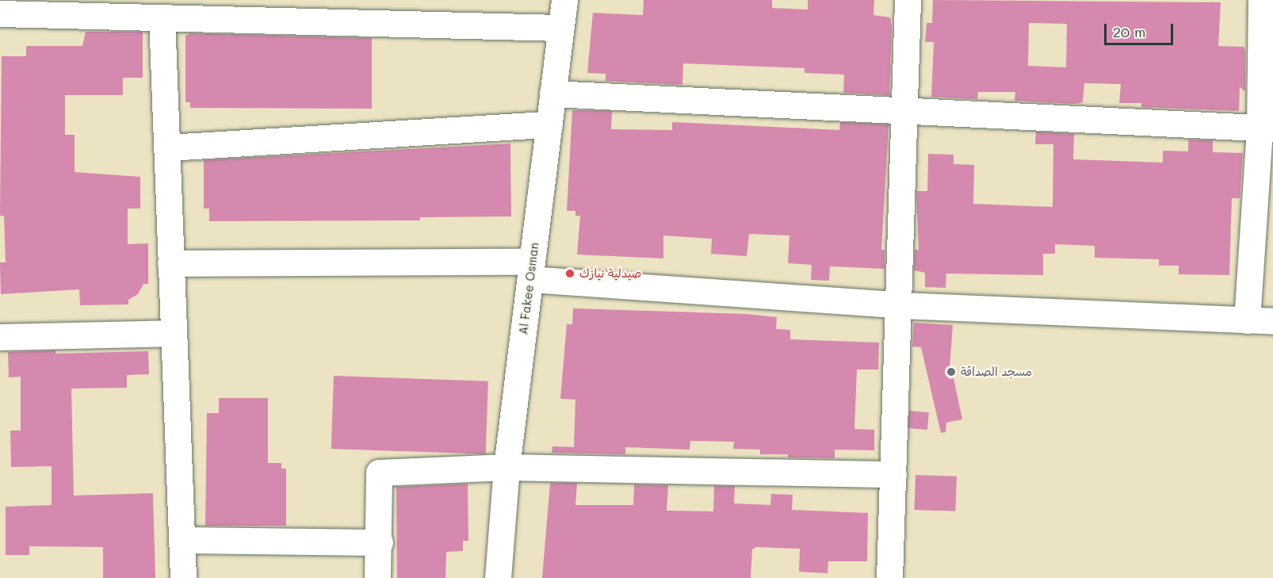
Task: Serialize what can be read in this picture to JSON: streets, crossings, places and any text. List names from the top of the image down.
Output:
{
  "streets": {
    "street": ["Al Fakee Osman"]
  },
  "places": ["صيدلية نيازك", "مسجد الصداقة"],
  "scale_bar": "20 m"
}
